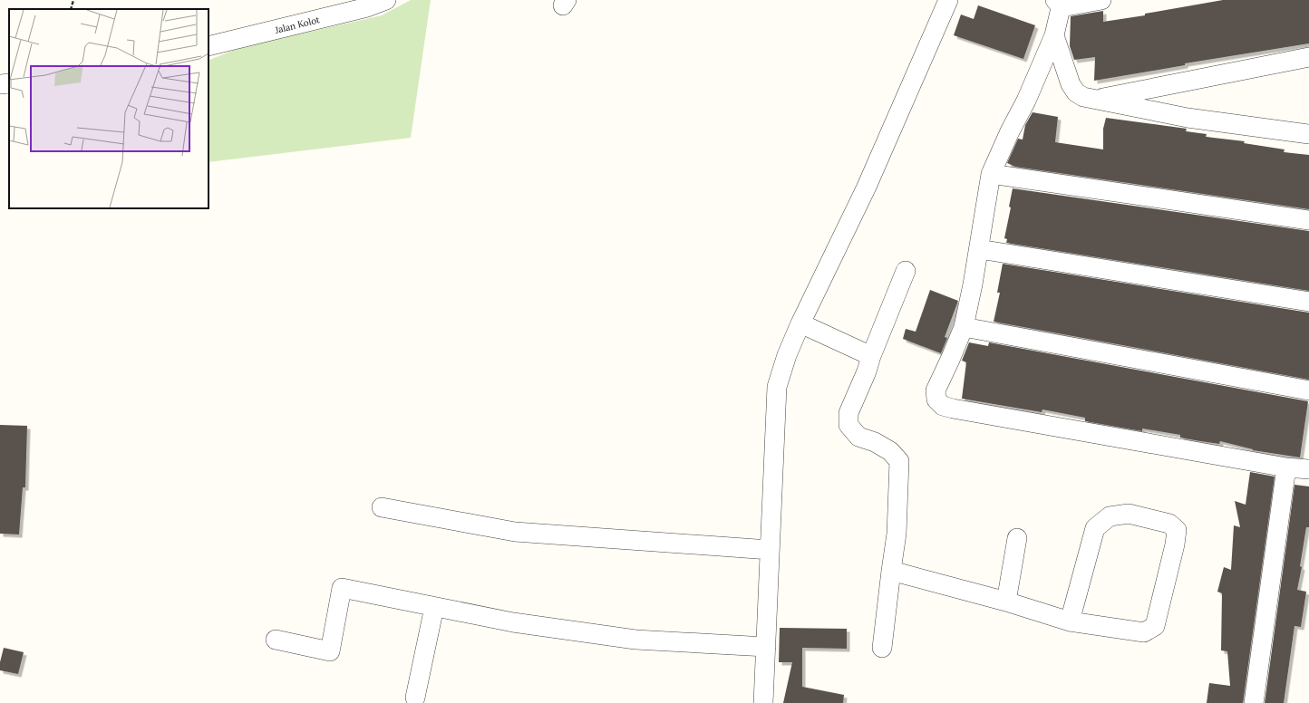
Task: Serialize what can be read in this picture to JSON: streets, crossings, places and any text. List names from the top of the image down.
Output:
{
  "streets": {
    "street": ["Jalan Kolot"]
  }
}
